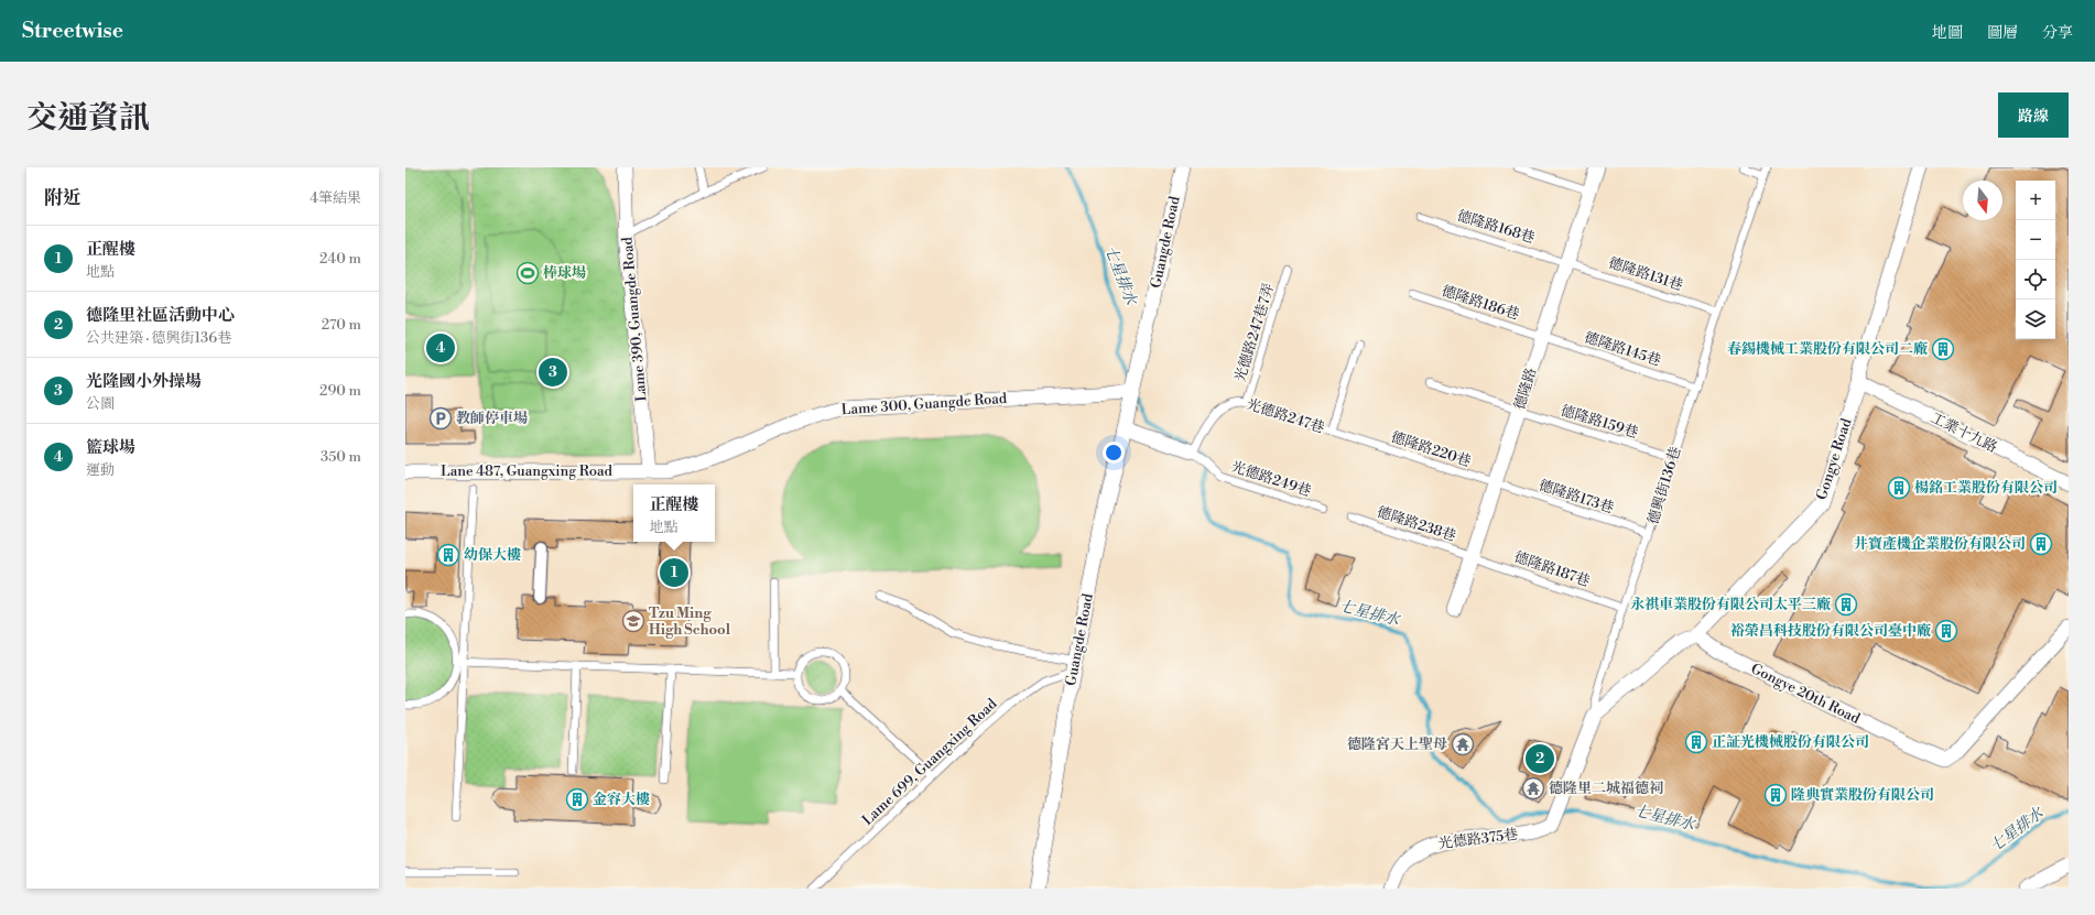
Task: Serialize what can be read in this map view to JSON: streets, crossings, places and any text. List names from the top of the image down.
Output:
{
  "streets": {
    "street": [
      "Guangde Road",
      "Lame 390, Guangde Road",
      "德隆路",
      "Lame 300, Guangde Road",
      "工業十九路",
      "Gongye Road",
      "Lane 487, Guangxing Road",
      "德興街136巷",
      "Gongye 20th Road",
      "光德路375巷"
    ],
    "lane": [
      "德隆路168巷",
      "德隆路131巷",
      "德隆路186巷",
      "光德路247巷7弄",
      "德隆路145巷",
      "光德路247巷",
      "德隆路159巷",
      "德隆路220巷",
      "光德路249巷",
      "德隆路173巷",
      "德隆路238巷",
      "德隆路187巷",
      "Lame 699, Guangxing Road"
    ]
  },
  "crossings": [
    ["德隆路168巷", "德隆路131巷"],
    ["德隆路168巷", "德隆路"],
    ["Guangde Road", "Lame 300, Guangde Road"],
    ["Guangde Road", "Lame 699, Guangxing Road"],
    ["德隆路131巷", "德隆路"],
    ["德隆路131巷", "德興街136巷"],
    ["德隆路186巷", "德隆路145巷"],
    ["德隆路186巷", "德隆路"],
    ["Lame 390, Guangde Road", "Lame 300, Guangde Road"],
    ["Lame 390, Guangde Road", "Lane 487, Guangxing Road"],
    ["光德路247巷7弄", "光德路247巷"],
    ["德隆路145巷", "德隆路"],
    ["德隆路145巷", "德興街136巷"],
    ["德隆路", "德隆路159巷"],
    ["德隆路", "德隆路220巷"],
    ["德隆路", "德隆路173巷"],
    ["德隆路", "德隆路238巷"],
    ["德隆路", "德隆路187巷"],
    ["Lame 300, Guangde Road", "Lane 487, Guangxing Road"],
    ["光德路247巷", "德隆路220巷"],
    ["光德路247巷", "光德路249巷"],
    ["德隆路159巷", "德興街136巷"],
    ["工業十九路", "Gongye Road"],
    ["德隆路220巷", "德隆路173巷"],
    ["Gongye Road", "德興街136巷"],
    ["Gongye Road", "Gongye 20th Road"],
    ["德興街136巷", "德隆路173巷"],
    ["德興街136巷", "德隆路187巷"],
    ["德興街136巷", "光德路375巷"],
    ["德隆路238巷", "德隆路187巷"]
  ],
  "water": ["七星排水"],
  "places": {
    "sports": ["棒球場"],
    "building": [
      "春錫機械工業股份有限公司二廠",
      "楊銘工業股份有限公司",
      "井寶產機企業股份有限公司",
      "幼保大樓",
      "永祺車業股份有限公司太平三廠",
      "裕榮昌科技股份有限公司臺中廠",
      "正証光機械股份有限公司",
      "隆典實業股份有限公司",
      "金容大樓"
    ],
    "parking": ["教師停車場"],
    "school or university": ["Tzu Ming High School"],
    "temple": ["德隆宮天上聖母", "德隆里二城福德祠"]
  },
  "north": "bottom",
  "page": {
    "header": "Streetwise",
    "nav": ["地圖", "圖層", "分享"],
    "title": "交通資訊",
    "buttons": "路線",
    "heading": ["附近", "4筆結果"],
    "map_buttons": ["+", "−"],
    "list": [
      {
        "mark": "1",
        "name": "正醒樓",
        "note": "地點",
        "value": "240 m"
      },
      {
        "mark": "2",
        "name": "德隆里社區活動中心",
        "note": "公共建築 · 德興街136巷",
        "value": "270 m"
      },
      {
        "mark": "3",
        "name": "光隆國小外操場",
        "note": "公園",
        "value": "290 m"
      },
      {
        "mark": "4",
        "name": "籃球場",
        "note": "運動",
        "value": "350 m"
      }
    ],
    "pins": [
      "4",
      "3",
      "1",
      "2"
    ],
    "popup": ["正醒樓", "地點"]
  }
}
